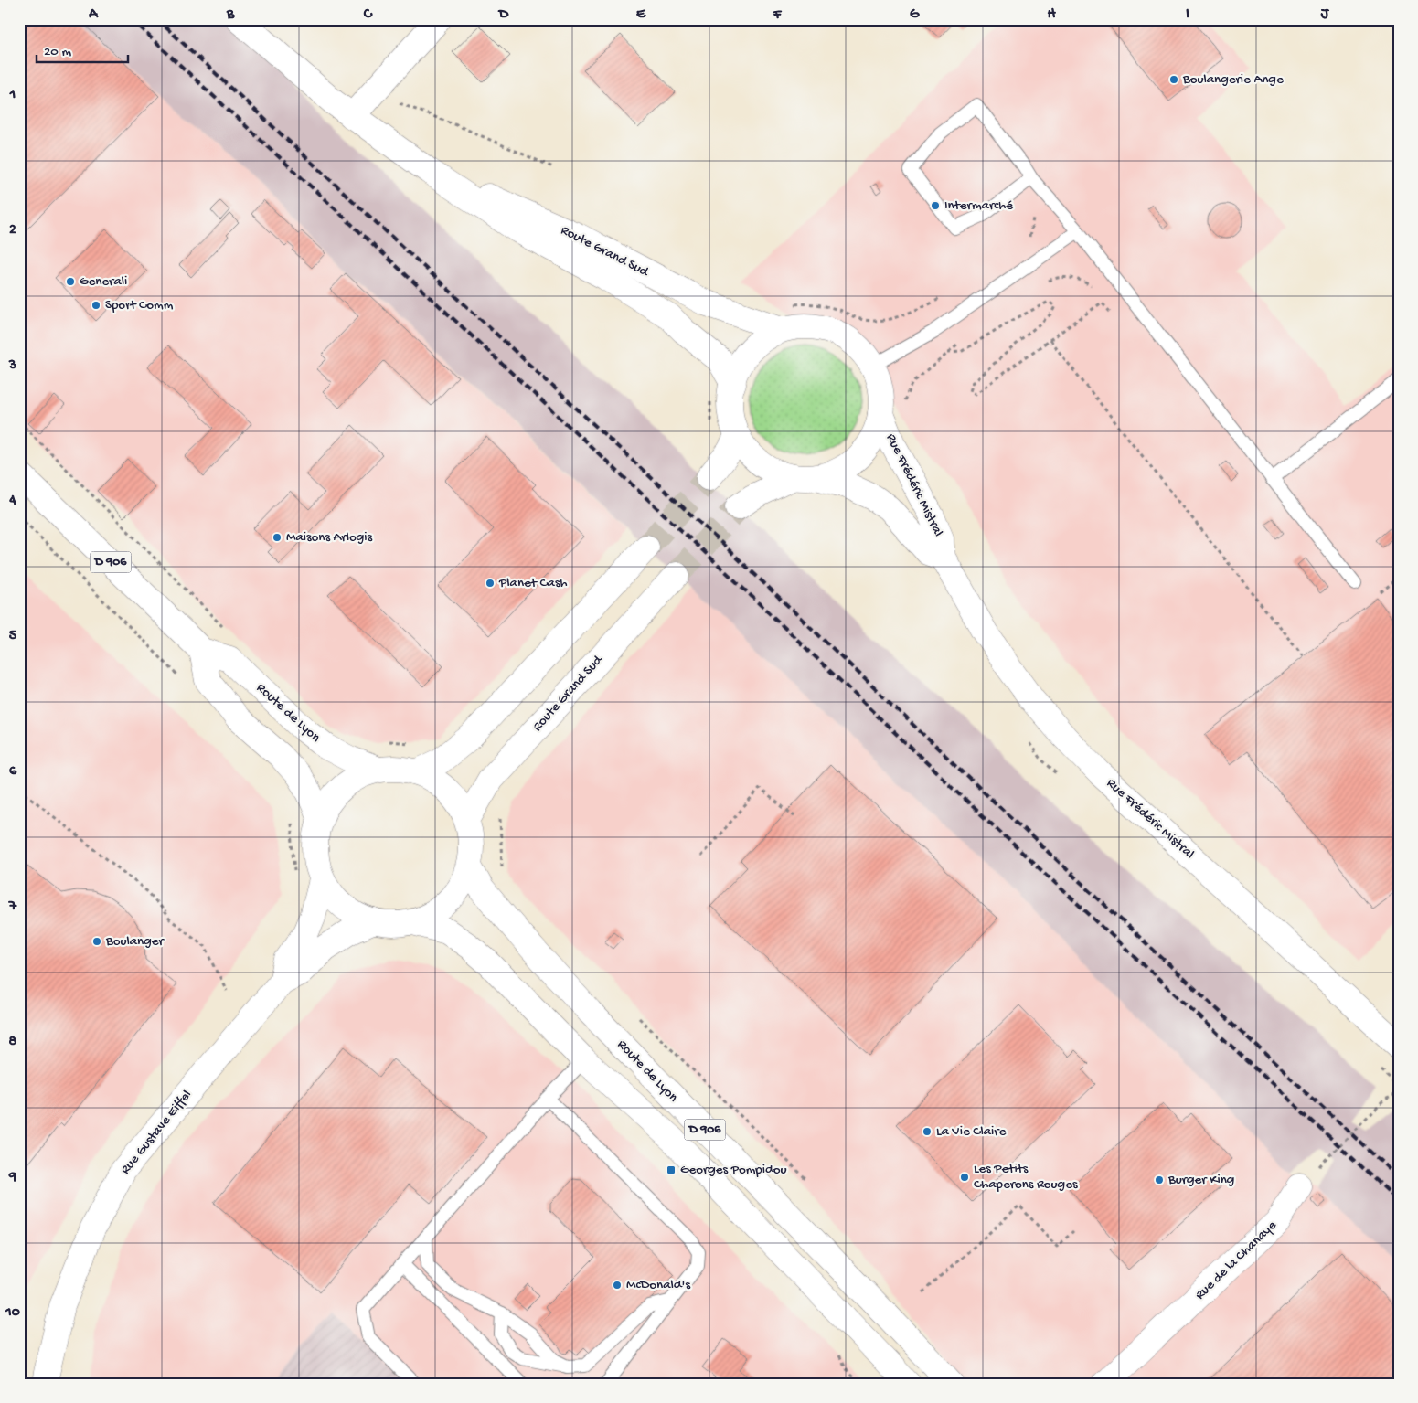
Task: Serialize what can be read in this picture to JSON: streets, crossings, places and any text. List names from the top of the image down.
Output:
{
  "streets": {
    "main road": [
      "Route Grand Sud",
      "Rue Frédéric Mistral",
      "D 906",
      "Route de Lyon",
      "Rue Gustave Eiffel",
      "Rue de la Chanaye"
    ]
  },
  "crossings": [
    ["Route Grand Sud", "Rue Frédéric Mistral"],
    ["Route Grand Sud", "D 906"],
    ["Route Grand Sud", "Route de Lyon"],
    ["Route Grand Sud", "Rue Gustave Eiffel"],
    ["D 906", "Route de Lyon"],
    ["D 906", "Rue Gustave Eiffel"],
    ["Route de Lyon", "Rue Gustave Eiffel"]
  ],
  "places": {
    "other": [
      "Boulangerie Ange",
      "Intermarché",
      "Generali",
      "Sport Comm",
      "Maisons Arlogis",
      "Planet Cash",
      "Boulanger",
      "La Vie Claire",
      "Les Petits Chaperons Rouges",
      "Burger King",
      "McDonald's"
    ],
    "transit": ["Georges Pompidou"]
  },
  "scale_bar": "20 m",
  "grid": {
    "columns": [
      "A",
      "B",
      "C",
      "D",
      "E",
      "F",
      "G",
      "H",
      "I",
      "J"
    ],
    "rows": [
      "1",
      "2",
      "3",
      "4",
      "5",
      "6",
      "7",
      "8",
      "9",
      "10"
    ]
  }
}
